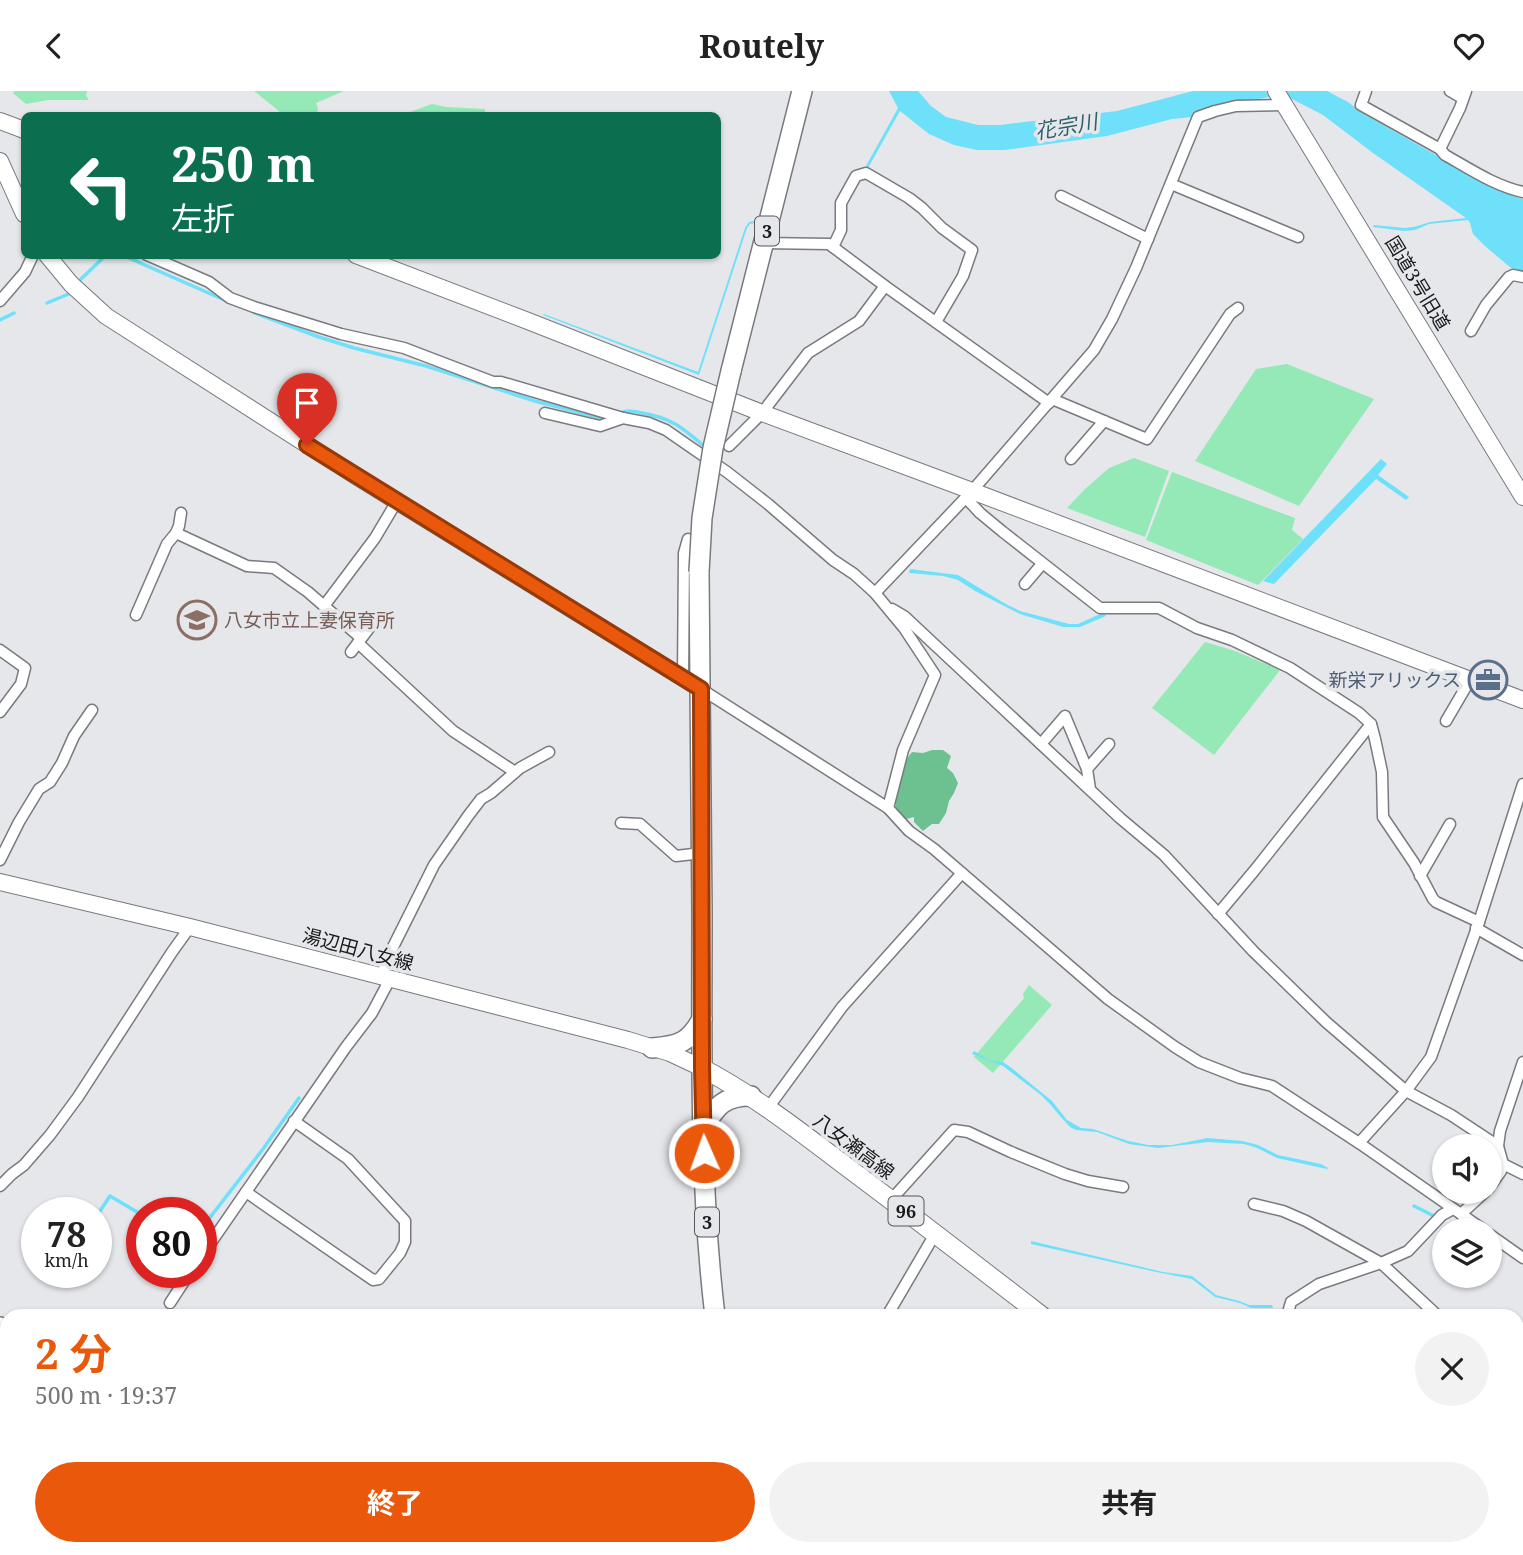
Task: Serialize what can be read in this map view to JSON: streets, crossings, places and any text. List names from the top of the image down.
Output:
{
  "streets": {
    "highway": ["3"],
    "main road": ["八女瀬高線", "96"],
    "street": ["国道3号旧道", "湯辺田八女線"]
  },
  "crossings": [
    ["3", "湯辺田八女線"],
    ["3", "八女瀬高線"],
    ["湯辺田八女線", "八女瀬高線"]
  ],
  "water": ["花宗川"],
  "places": {
    "school or university": ["八女市立上妻保育所"],
    "office": ["新栄アリックス"]
  },
  "page": {
    "header": "Routely",
    "turn": ["250 m", "左折"],
    "speed": "78 km/h",
    "limit": "80",
    "heading": ["2 分", "500 m · 19:37"],
    "buttons": ["終了", "共有"]
  }
}
